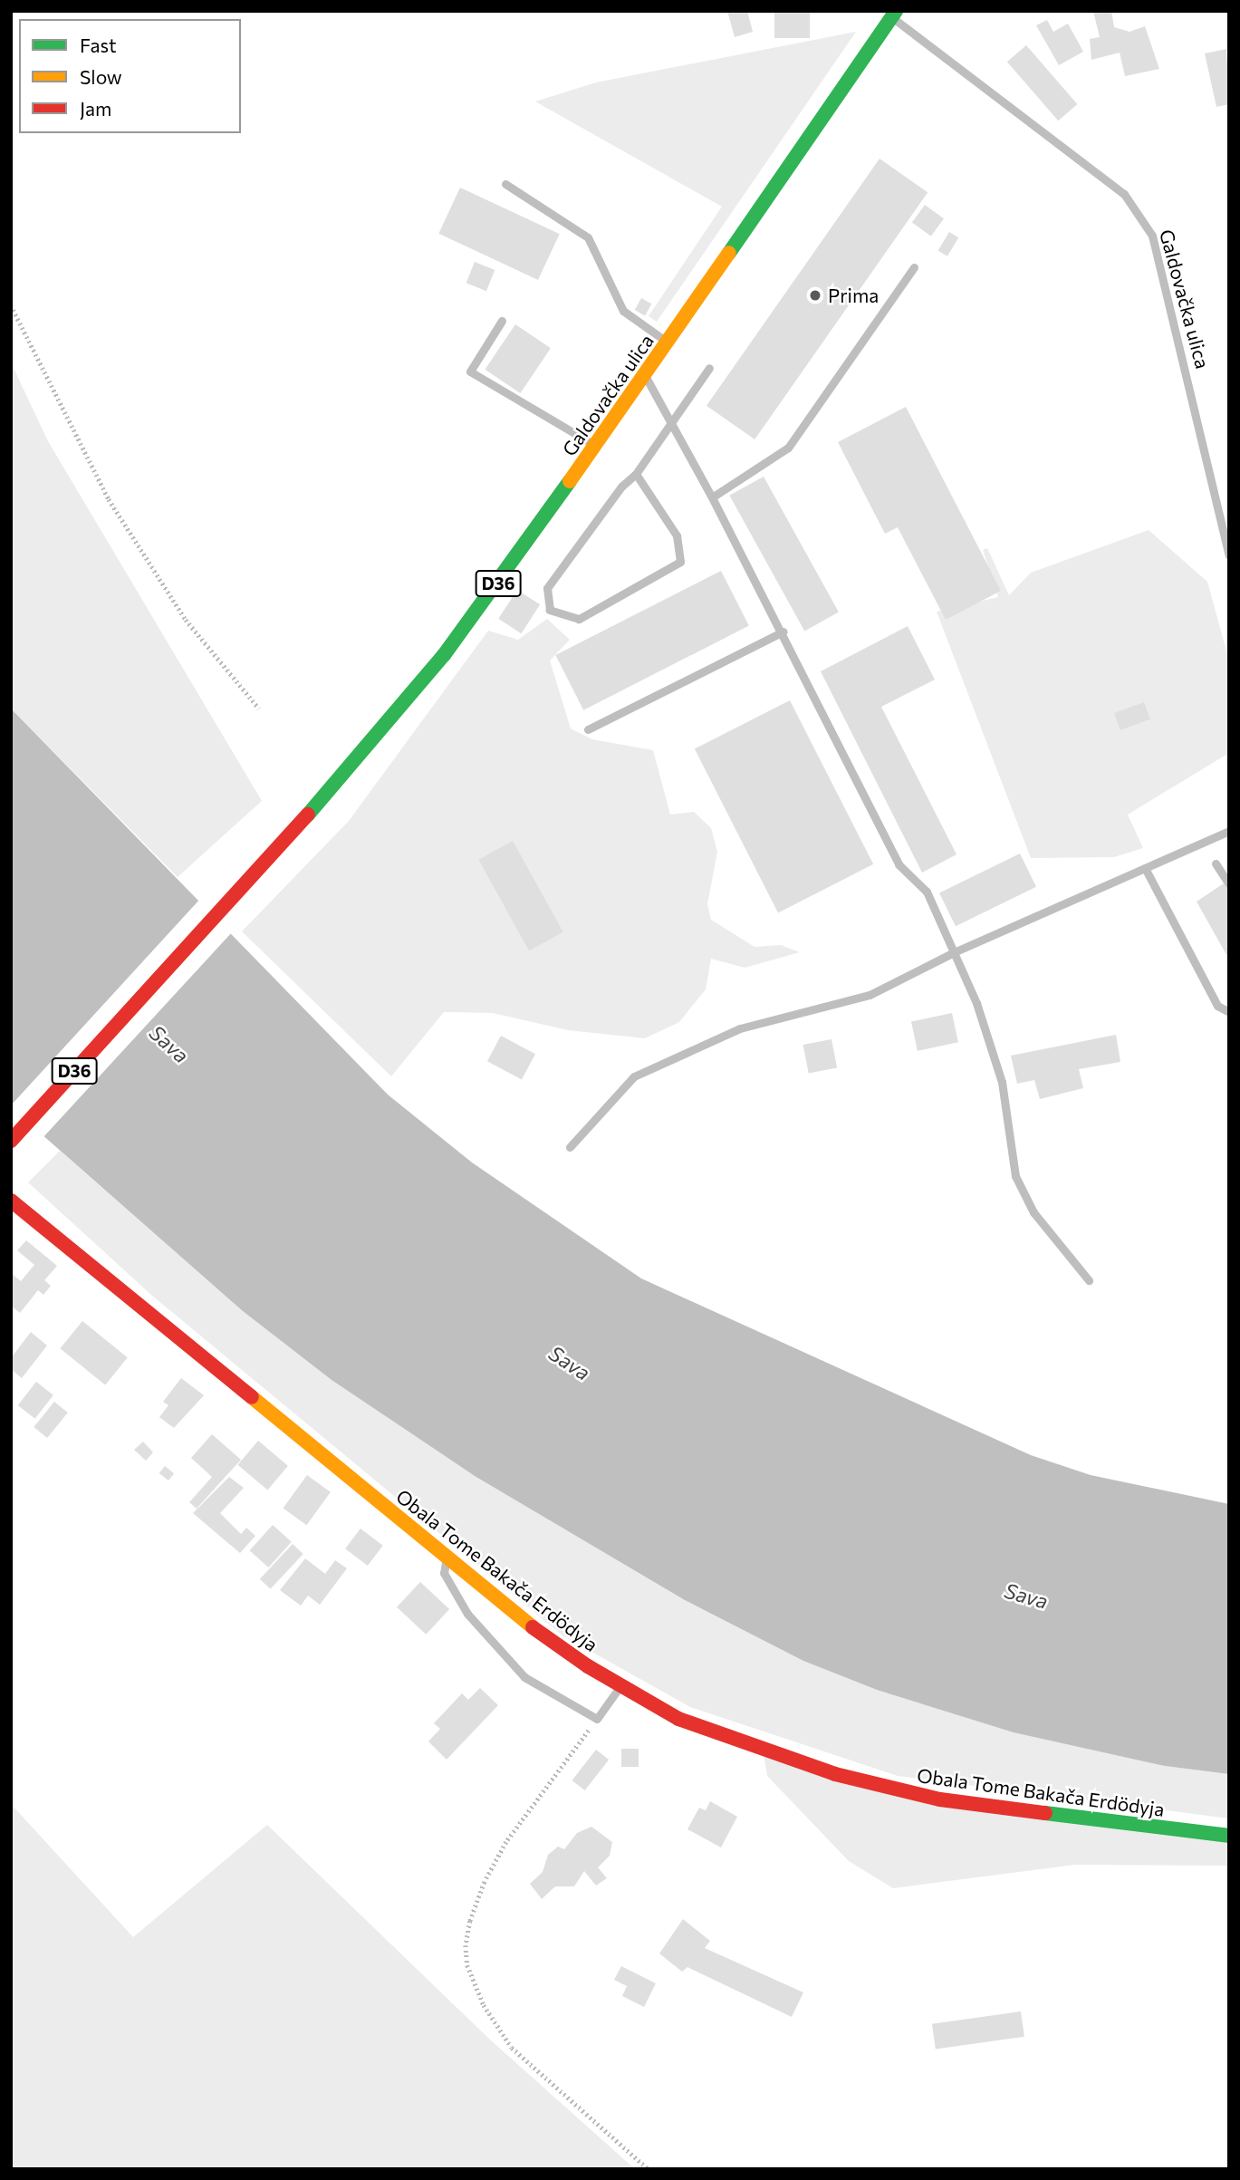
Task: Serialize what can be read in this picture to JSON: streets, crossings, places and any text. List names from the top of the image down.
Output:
{
  "streets": {
    "main road": ["Galdovačka ulica", "D36", "Obala Tome Bakača Erdödyja"]
  },
  "water": ["Sava"],
  "places": ["Prima"],
  "legend": ["Fast", "Slow", "Jam"]
}
